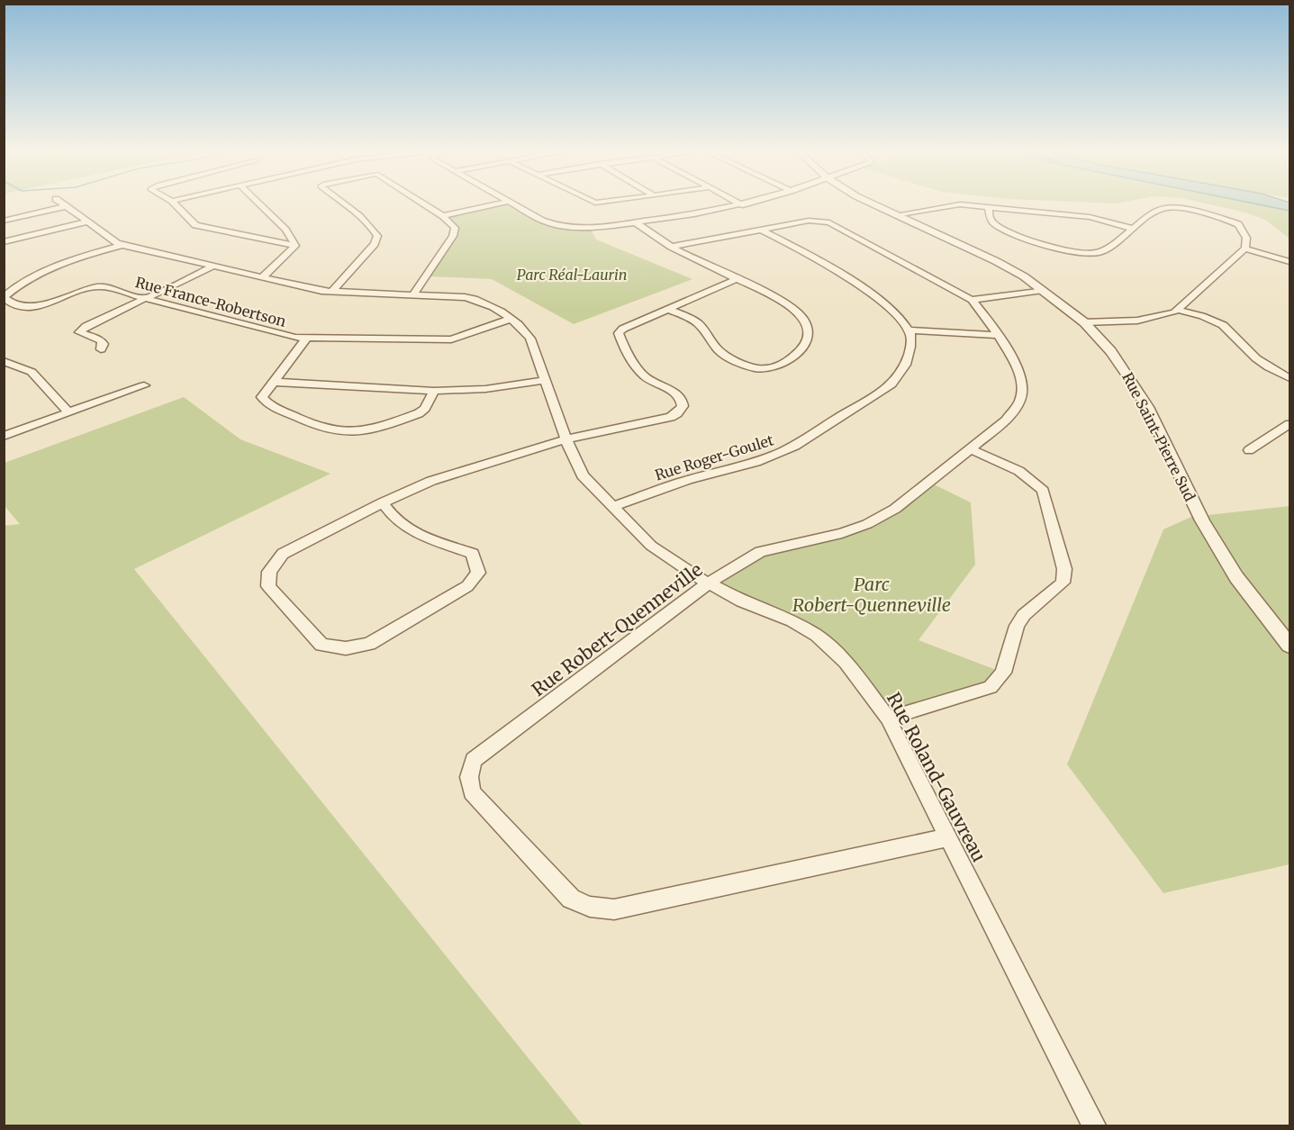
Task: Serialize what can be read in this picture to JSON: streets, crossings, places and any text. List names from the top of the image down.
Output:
{
  "streets": {
    "street": [
      "Rue France-Robertson",
      "Rue Saint-Pierre Sud",
      "Rue Roger-Goulet",
      "Rue Robert-Quenneville",
      "Rue Roland-Gauvreau"
    ]
  },
  "crossings": [
    ["Rue France-Robertson", "Rue Roland-Gauvreau"],
    ["Rue Roger-Goulet", "Rue Roland-Gauvreau"],
    ["Rue Robert-Quenneville", "Rue Roland-Gauvreau"]
  ],
  "parks": ["Parc Réal-Laurin", "Parc Robert-Quenneville"]
}
